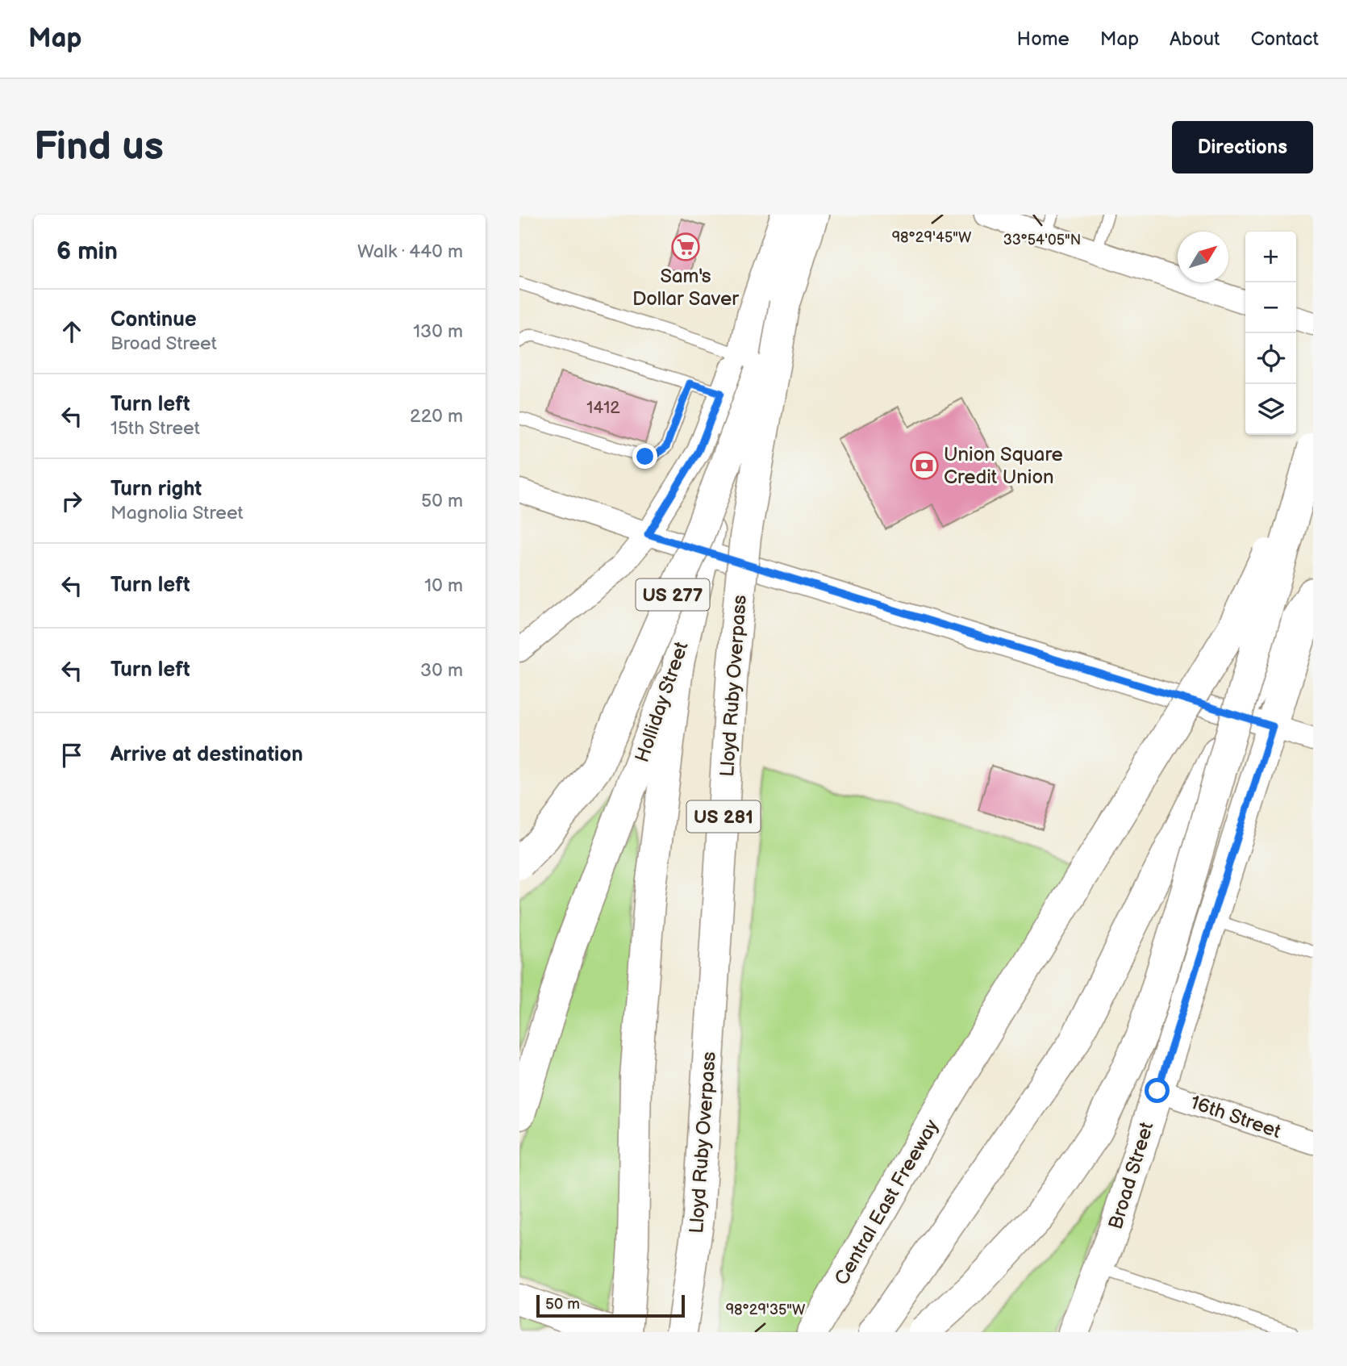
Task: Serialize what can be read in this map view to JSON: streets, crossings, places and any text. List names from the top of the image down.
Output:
{
  "streets": {
    "main road": [
      "US 277",
      "Lloyd Ruby Overpass",
      "Holliday Street",
      "US 281",
      "Broad Street",
      "Central East Freeway"
    ],
    "street": ["16th Street"]
  },
  "crossings": [
    ["US 277", "Lloyd Ruby Overpass"],
    ["16th Street", "Broad Street"]
  ],
  "places": {
    "supermarket": ["Sam's Dollar Saver"],
    "bank": ["Union Square Credit Union"]
  },
  "house_numbers": ["1412"],
  "scale_bar": "50 m",
  "north": "top right",
  "page": {
    "header": "Map",
    "nav": [
      "Home",
      "Map",
      "About",
      "Contact"
    ],
    "buttons": "Directions",
    "title": "Find us",
    "heading": ["6 min", "Walk · 440 m"],
    "map_buttons": ["+", "−"],
    "list": [
      ["Continue", "Broad Street", "130 m"],
      ["Turn left", "15th Street", "220 m"],
      ["Turn right", "Magnolia Street", "50 m"],
      ["Turn left", "10 m"],
      ["Turn left", "30 m"],
      "Arrive at destination"
    ],
    "scale": "50 m"
  },
  "coordinates": ["98°29'45\"W", "33°54'05\"N", "98°29'35\"W"]
}
